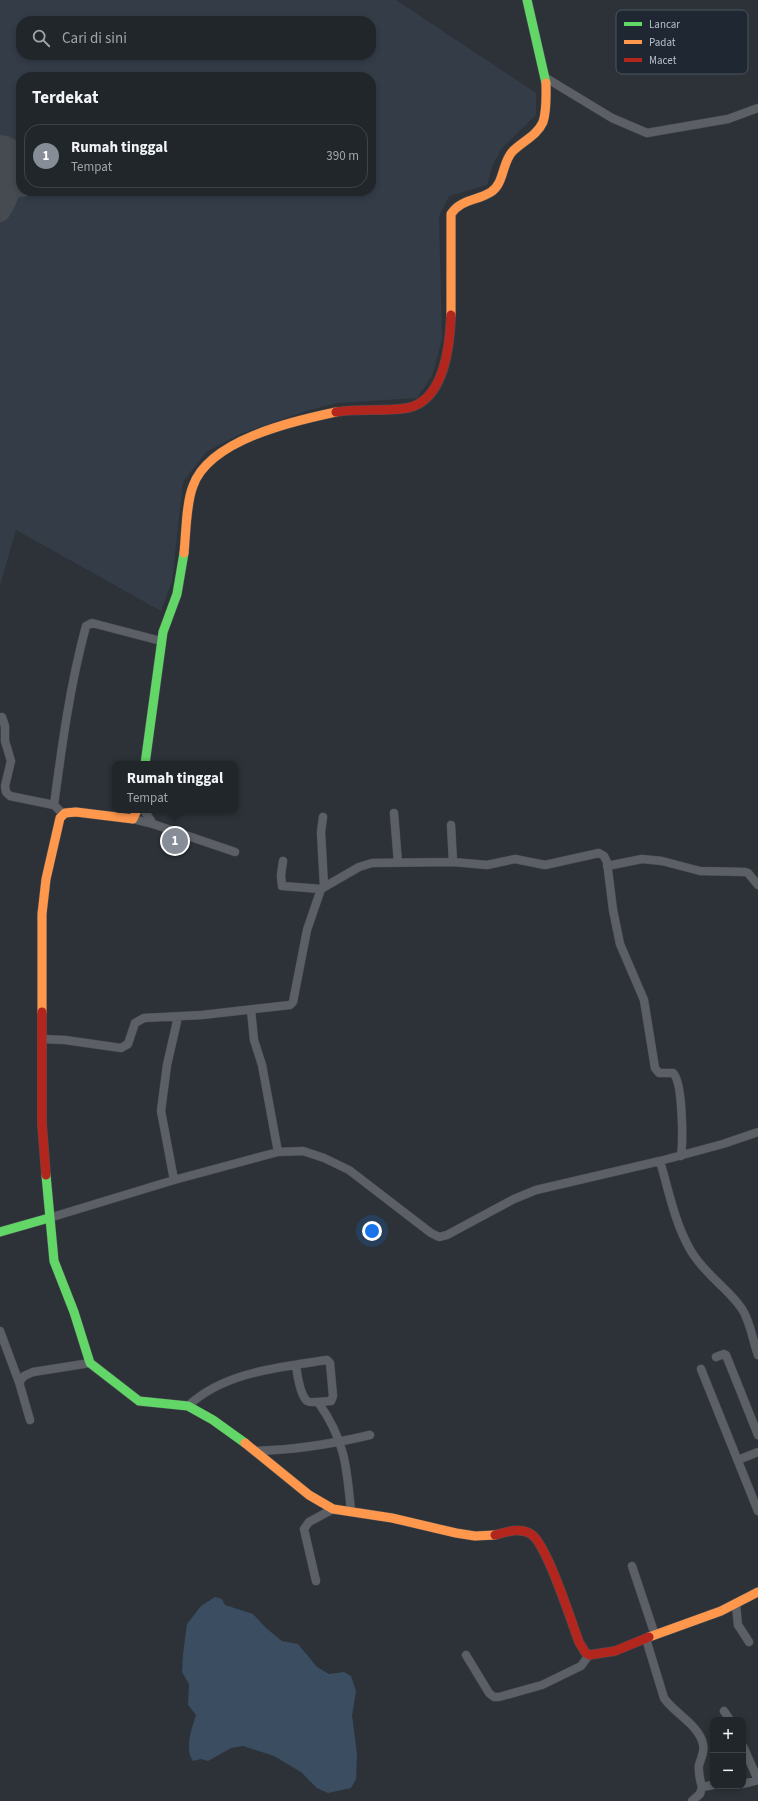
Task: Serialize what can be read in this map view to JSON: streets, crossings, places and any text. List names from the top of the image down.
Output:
{
  "legend": ["Lancar", "Padat", "Macet"],
  "page": {
    "search": "Cari di sini",
    "heading": "Terdekat",
    "list": [
      {
        "mark": "1",
        "name": "Rumah tinggal",
        "note": "Tempat",
        "value": "390 m"
      }
    ],
    "popup": ["Rumah tinggal", "Tempat"],
    "pins": "1",
    "map_buttons": ["+", "−"]
  }
}
